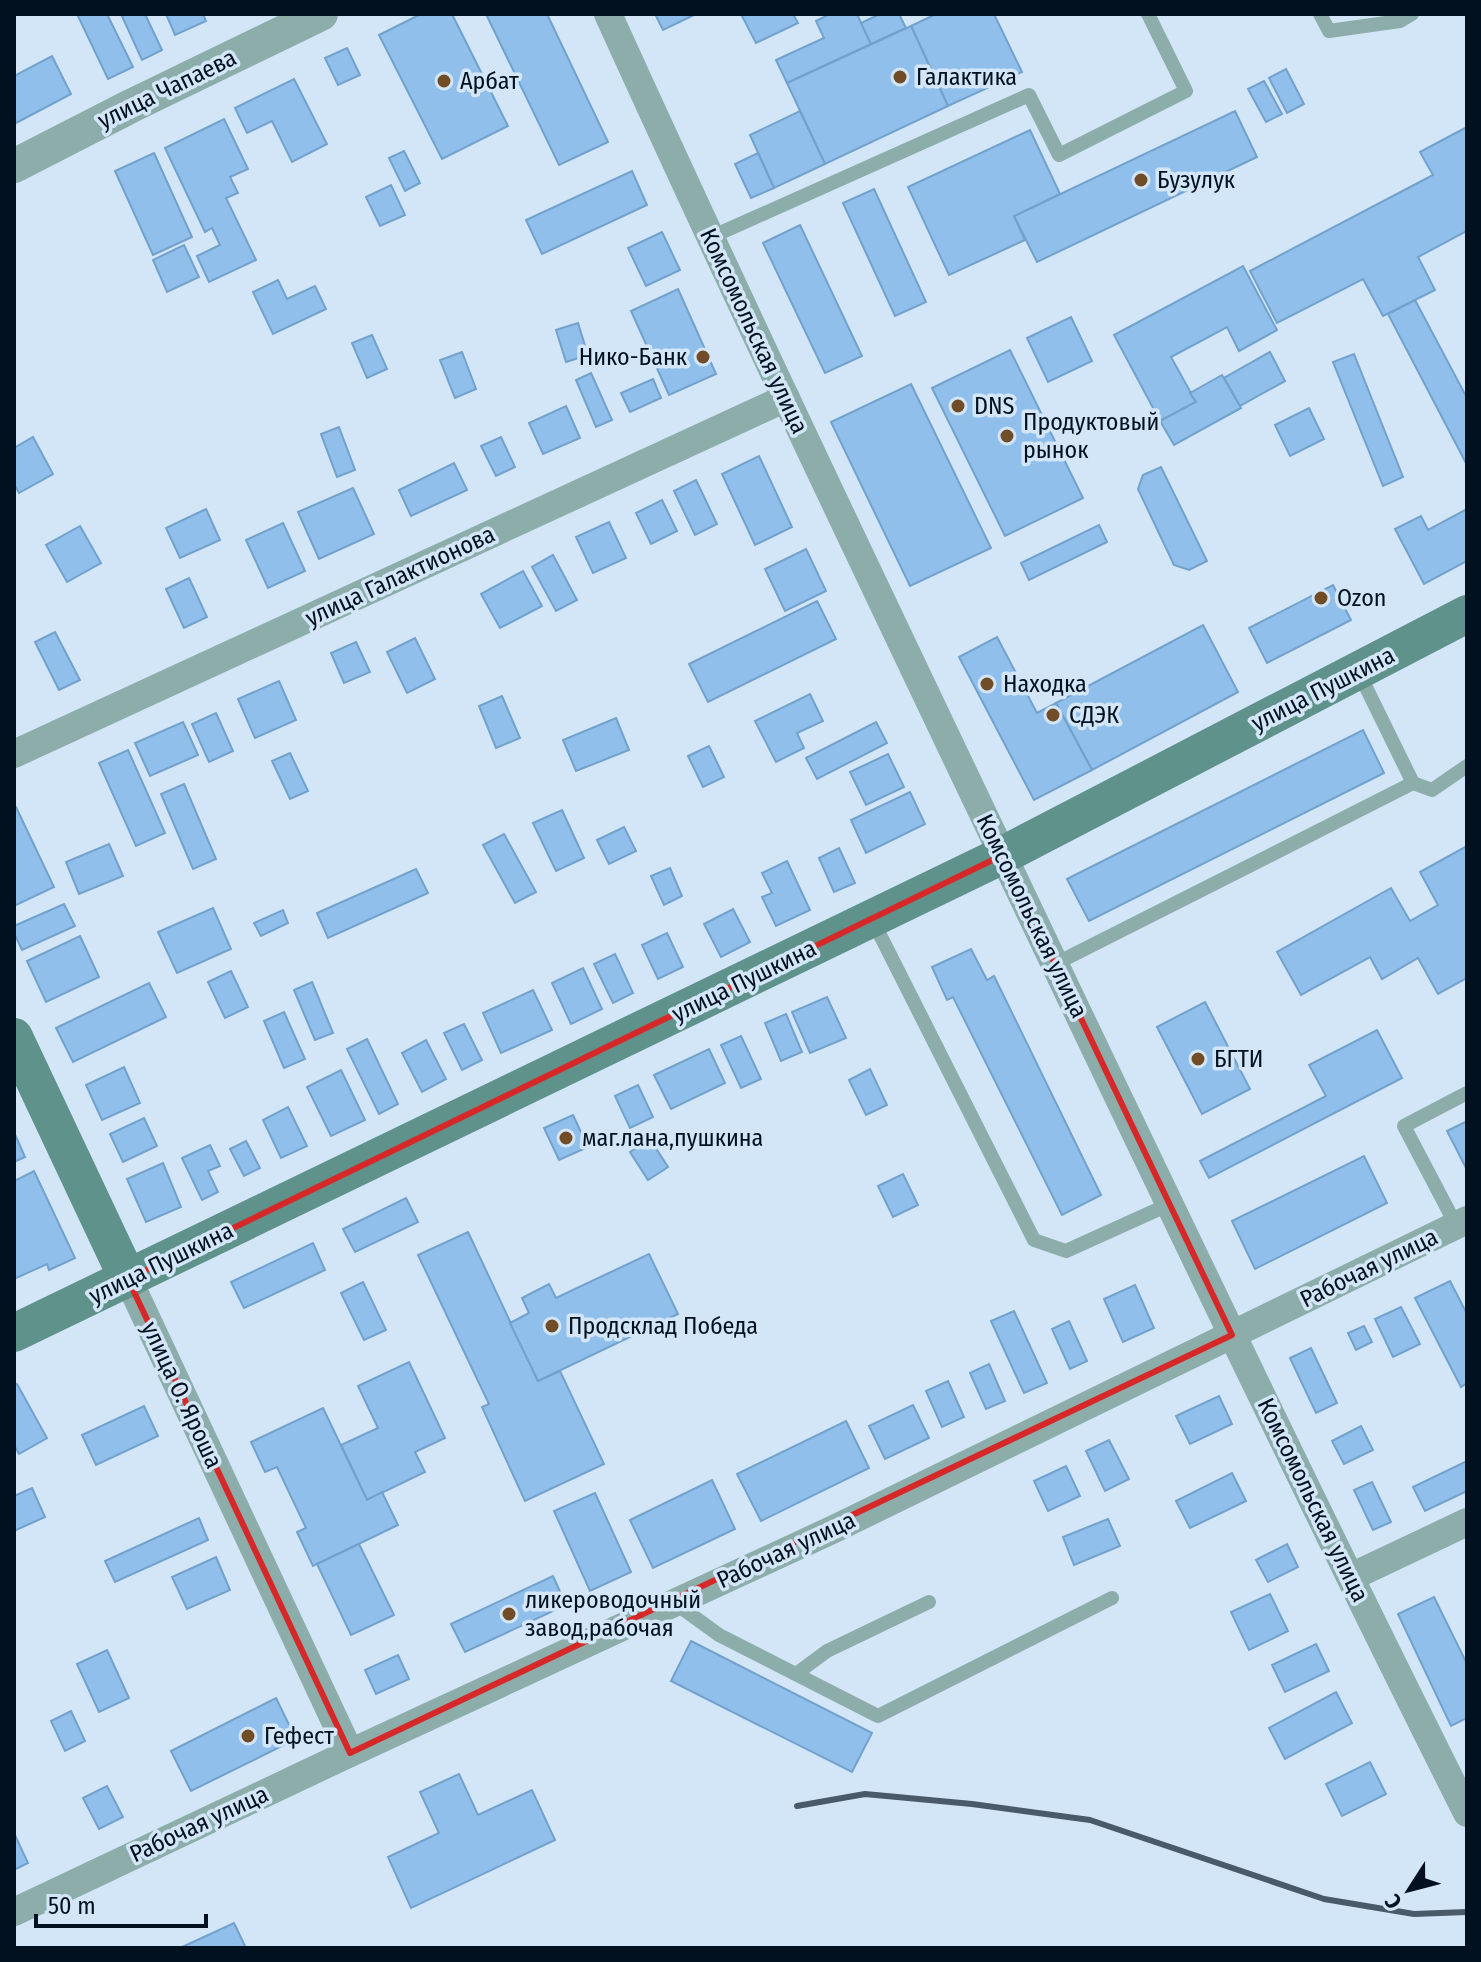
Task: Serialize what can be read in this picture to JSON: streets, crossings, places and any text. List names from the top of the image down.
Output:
{
  "streets": {
    "main road": ["улица Пушкина", "улица О. Яроша"],
    "street": [
      "улица Чапаева",
      "Комсомольская улица",
      "улица Галактионова",
      "Рабочая улица"
    ]
  },
  "crossings": [
    ["Комсомольская улица", "улица Галактионова"],
    ["Комсомольская улица", "улица Пушкина"],
    ["Комсомольская улица", "Рабочая улица"],
    ["улица Пушкина", "улица О. Яроша"],
    ["Рабочая улица", "улица О. Яроша"]
  ],
  "places": [
    "Галактика",
    "Арбат",
    "Бузулук",
    "Нико-Банк",
    "DNS",
    "Продуктовый рынок",
    "Ozon",
    "Находка",
    "СДЭК",
    "БГТИ",
    "маг.лана,пушкина",
    "Продсклад Победа",
    "ликероводочный завод,рабочая",
    "Гефест"
  ],
  "scale_bar": "50 m",
  "north": "bottom left"
}
